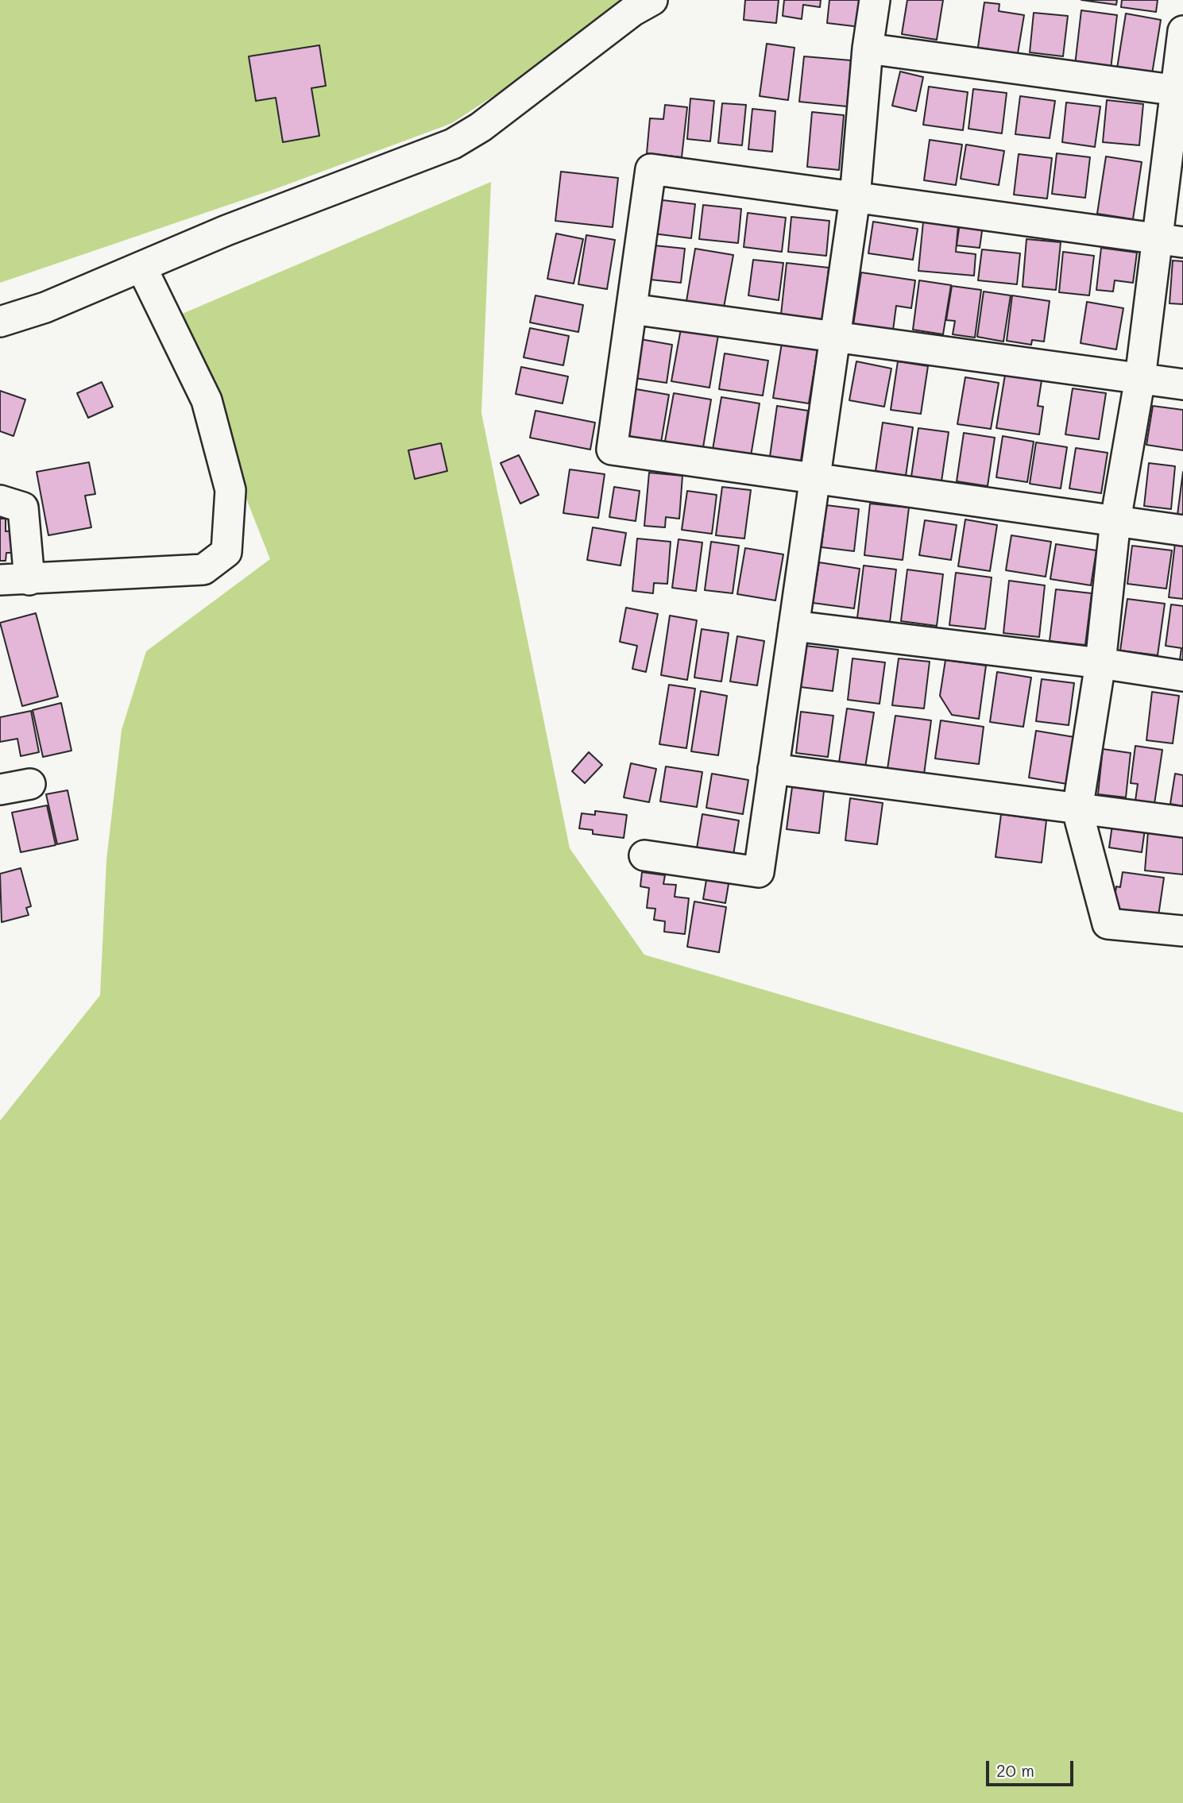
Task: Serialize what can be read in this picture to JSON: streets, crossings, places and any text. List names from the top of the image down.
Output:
{
  "scale_bar": "20 m"
}
